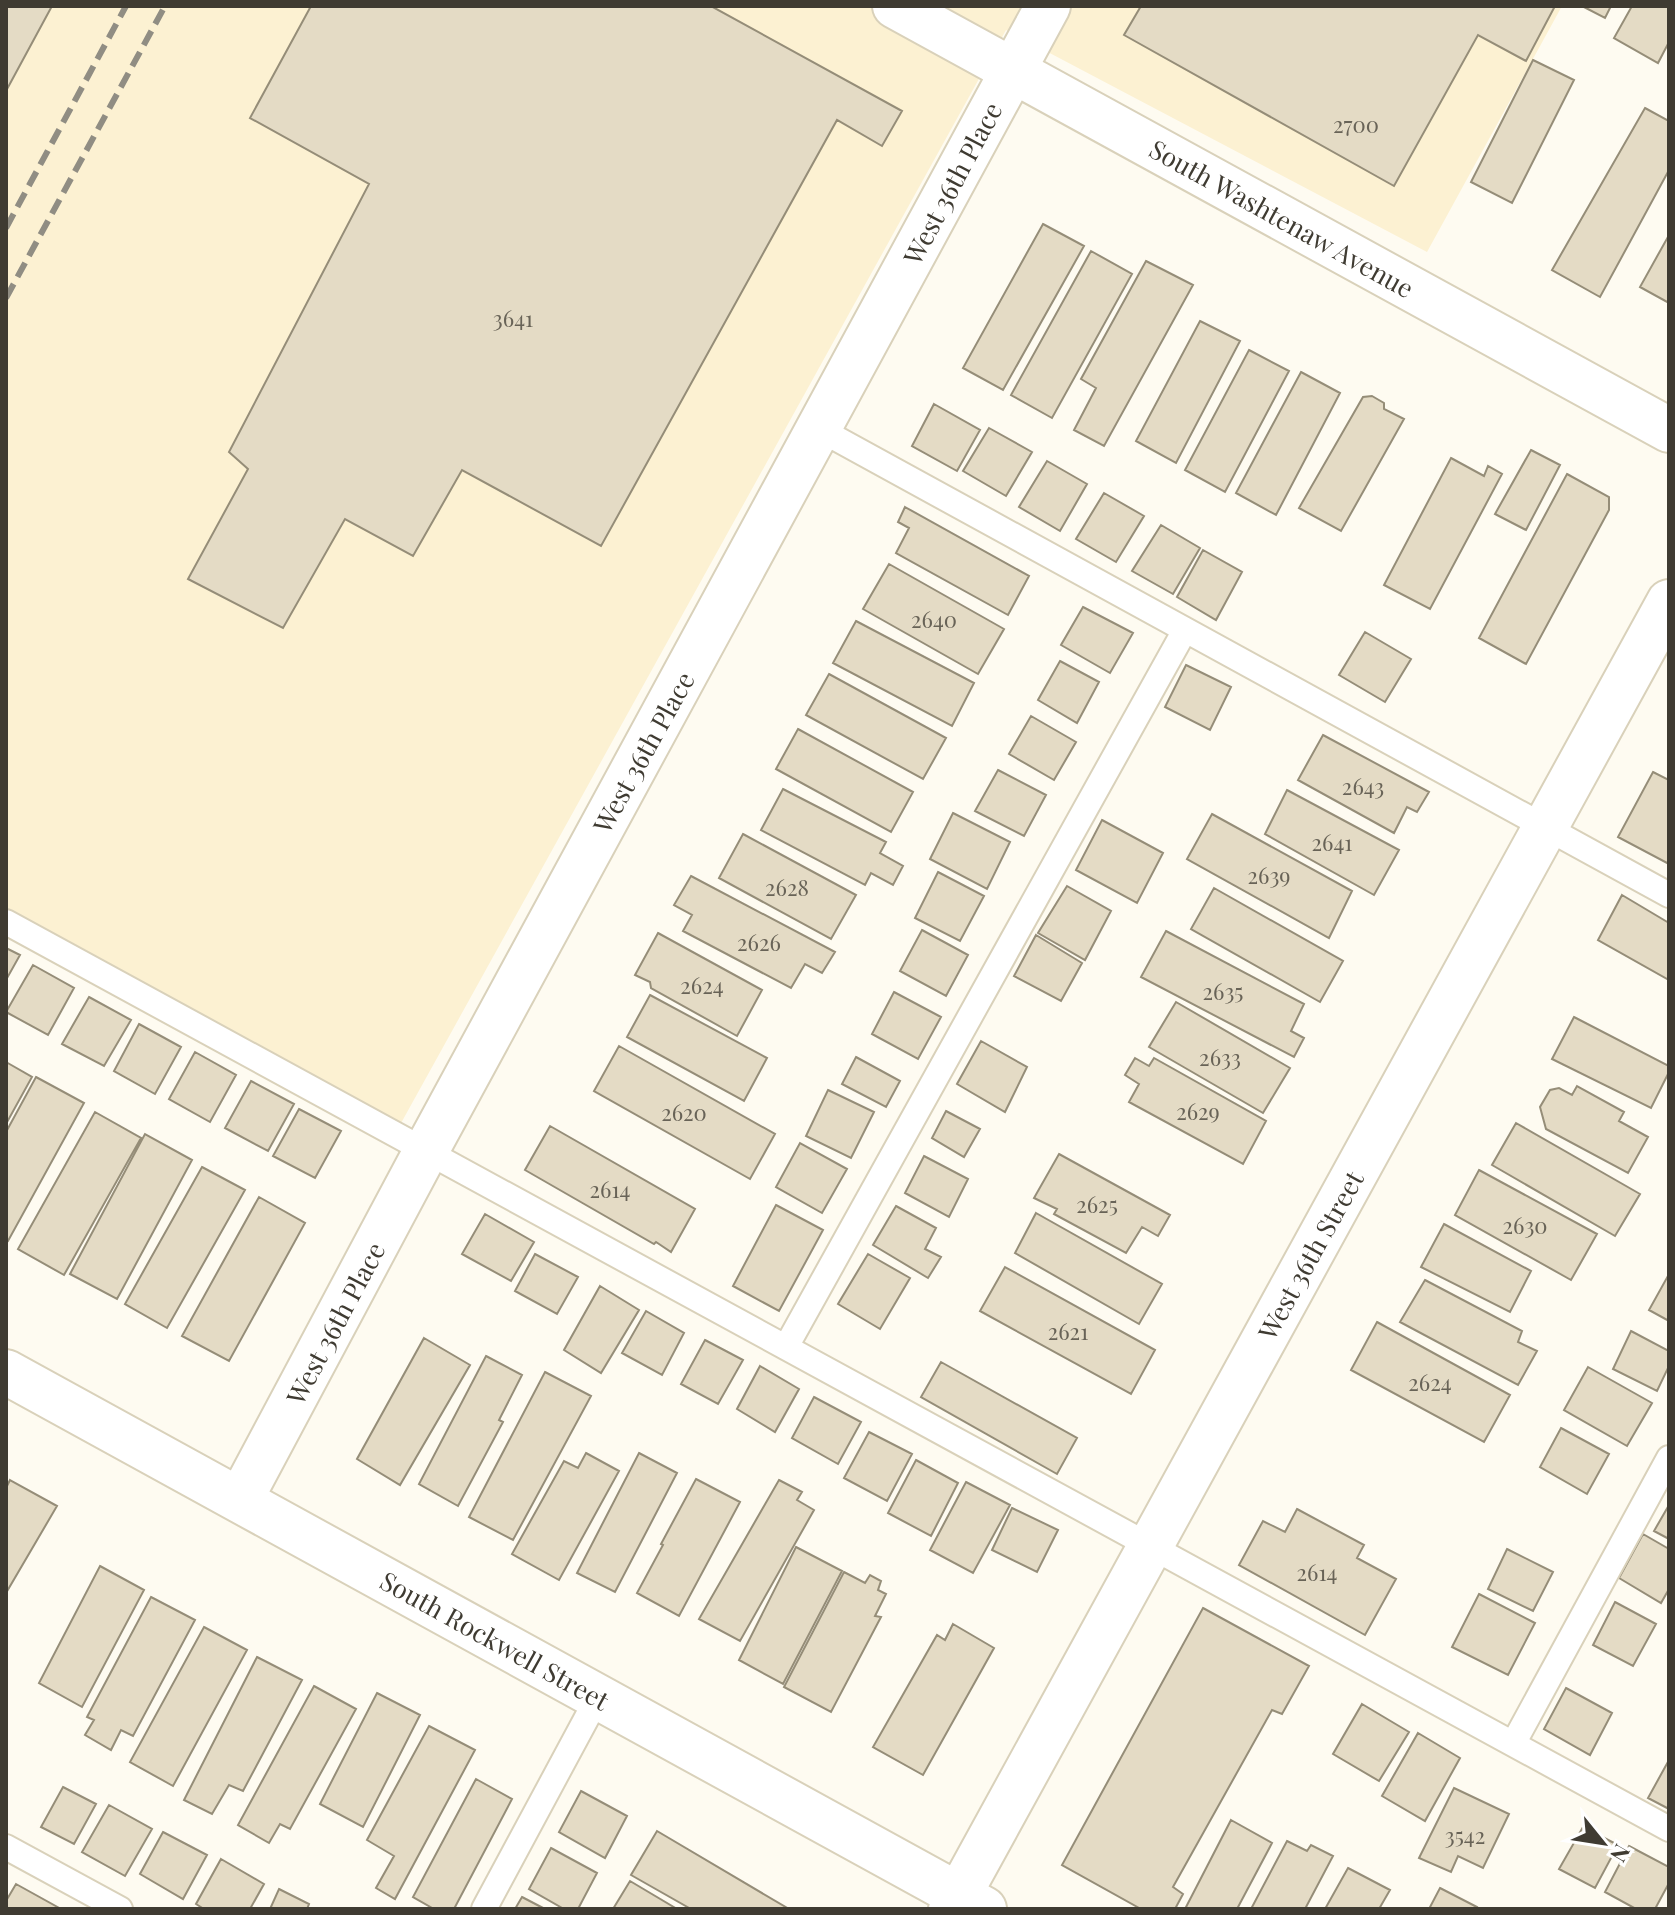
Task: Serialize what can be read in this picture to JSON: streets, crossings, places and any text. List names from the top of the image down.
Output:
{
  "streets": {
    "street": [
      "West 36th Place",
      "South Washtenaw Avenue",
      "West 36th Street",
      "South Rockwell Street"
    ]
  },
  "crossings": [
    ["West 36th Place", "South Washtenaw Avenue"],
    ["West 36th Place", "South Rockwell Street"],
    ["West 36th Street", "South Rockwell Street"]
  ],
  "house_numbers": [
    "2700",
    "3641",
    "2640",
    "2643",
    "2641",
    "2639",
    "2628",
    "2626",
    "2624",
    "2635",
    "2633",
    "2629",
    "2620",
    "2614",
    "2625",
    "2630",
    "2621",
    "2624",
    "2614",
    "3542"
  ],
  "north": "bottom right"
}
